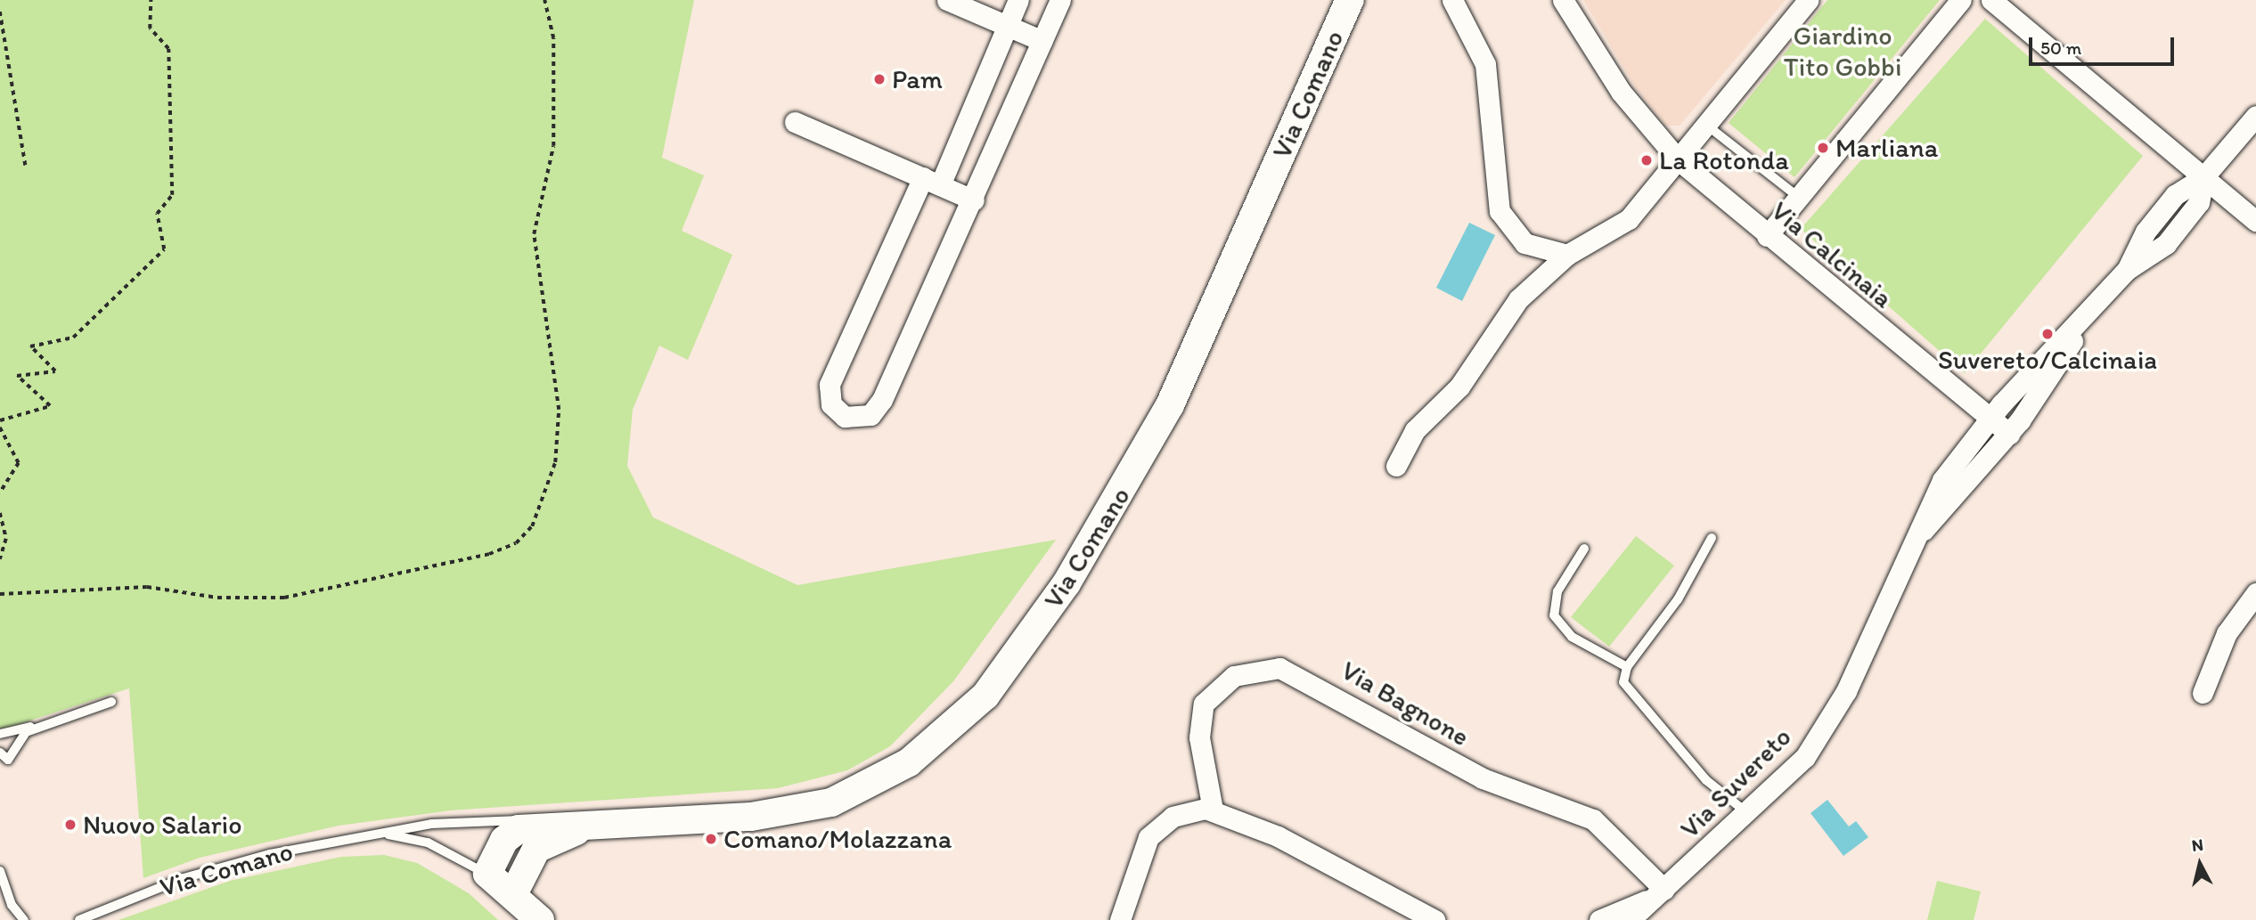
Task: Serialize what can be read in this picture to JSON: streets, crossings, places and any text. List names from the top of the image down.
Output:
{
  "streets": {
    "street": [
      "Via Comano",
      "Via Calcinaia",
      "Via Bagnone",
      "Via Suvereto"
    ]
  },
  "crossings": [
    ["Via Calcinaia", "Via Suvereto"],
    ["Via Bagnone", "Via Suvereto"]
  ],
  "parks": ["Giardino Tito Gobbi"],
  "places": [
    "Pam",
    "Marliana",
    "La Rotonda",
    "Suvereto/Calcinaia",
    "Nuovo Salario",
    "Comano/Molazzana"
  ],
  "scale_bar": "50 m",
  "north": "top"
}
